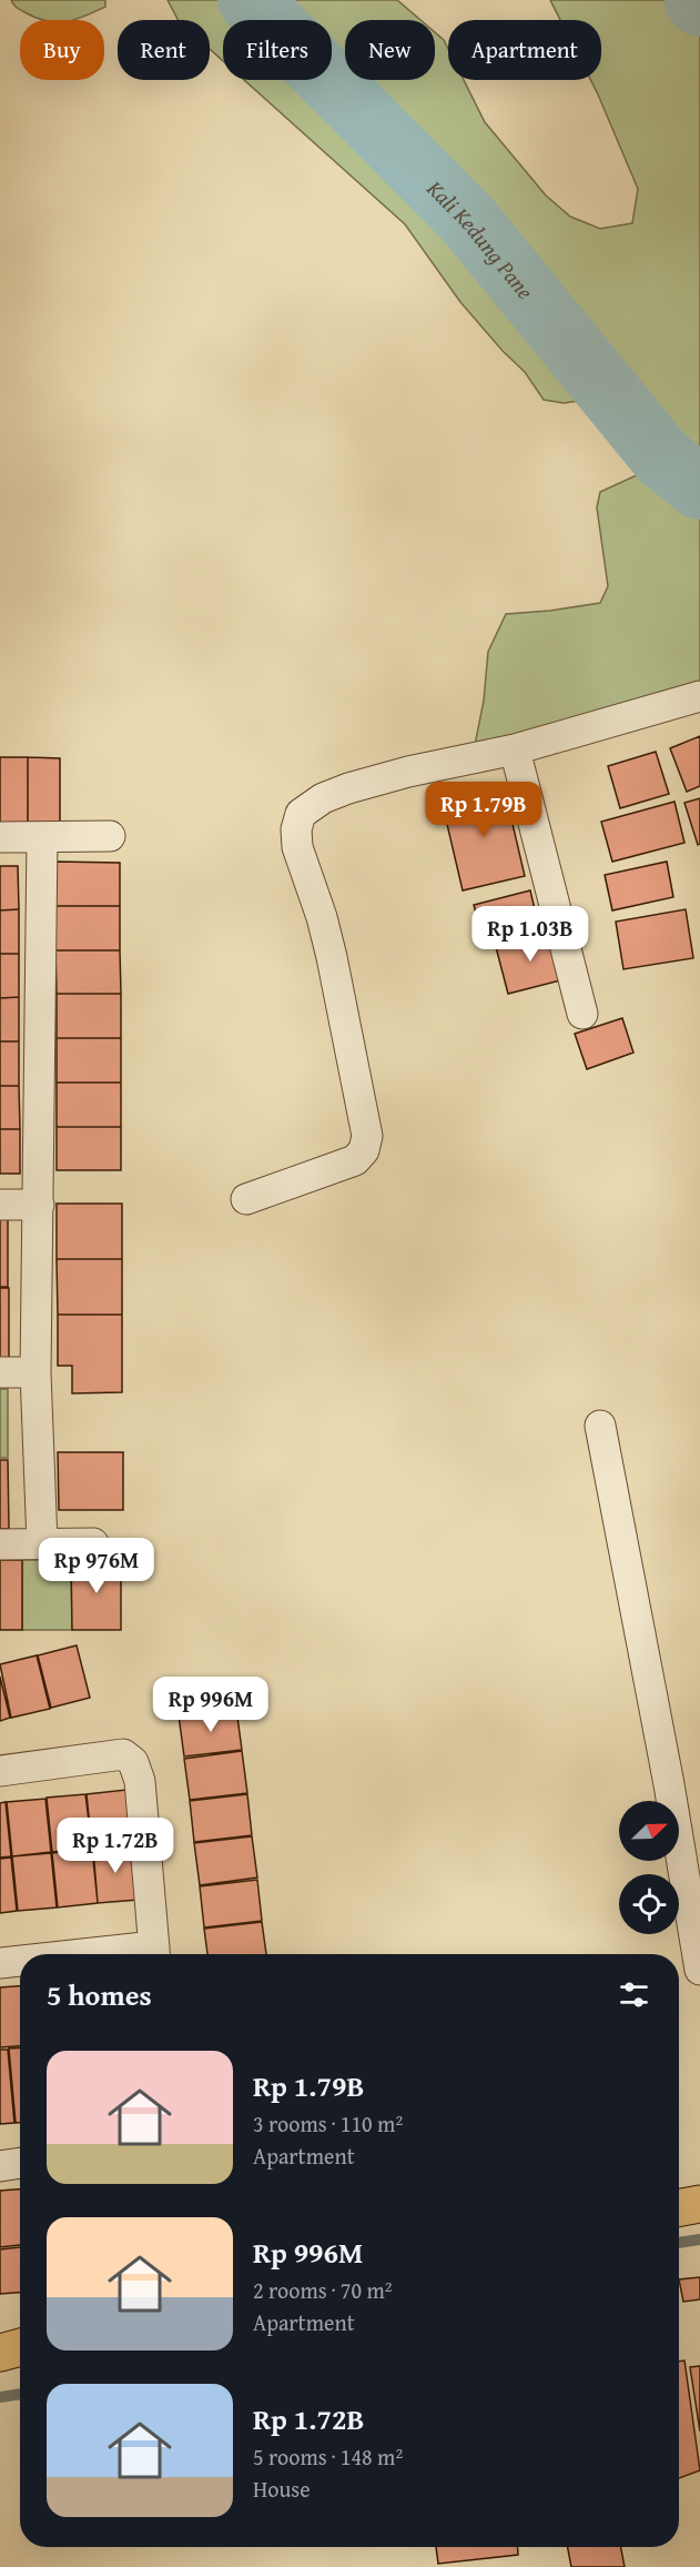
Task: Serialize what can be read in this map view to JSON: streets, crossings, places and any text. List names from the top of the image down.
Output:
{
  "water": ["Kali Kedung Pane"],
  "north": "top right",
  "page": {
    "chip": [
      "Buy",
      "Rent",
      "Filters",
      "New",
      "Apartment"
    ],
    "price": [
      "Rp 1.79B",
      "Rp 1.03B",
      "Rp 976M",
      "Rp 996M",
      "Rp 1.72B"
    ],
    "heading": "5 homes",
    "list": [
      {
        "name": "Rp 1.79B",
        "note": "3 rooms · 110 m² · Apartment"
      },
      {
        "name": "Rp 996M",
        "note": "2 rooms · 70 m² · Apartment"
      },
      {
        "name": "Rp 1.72B",
        "note": "5 rooms · 148 m² · House"
      }
    ]
  }
}
